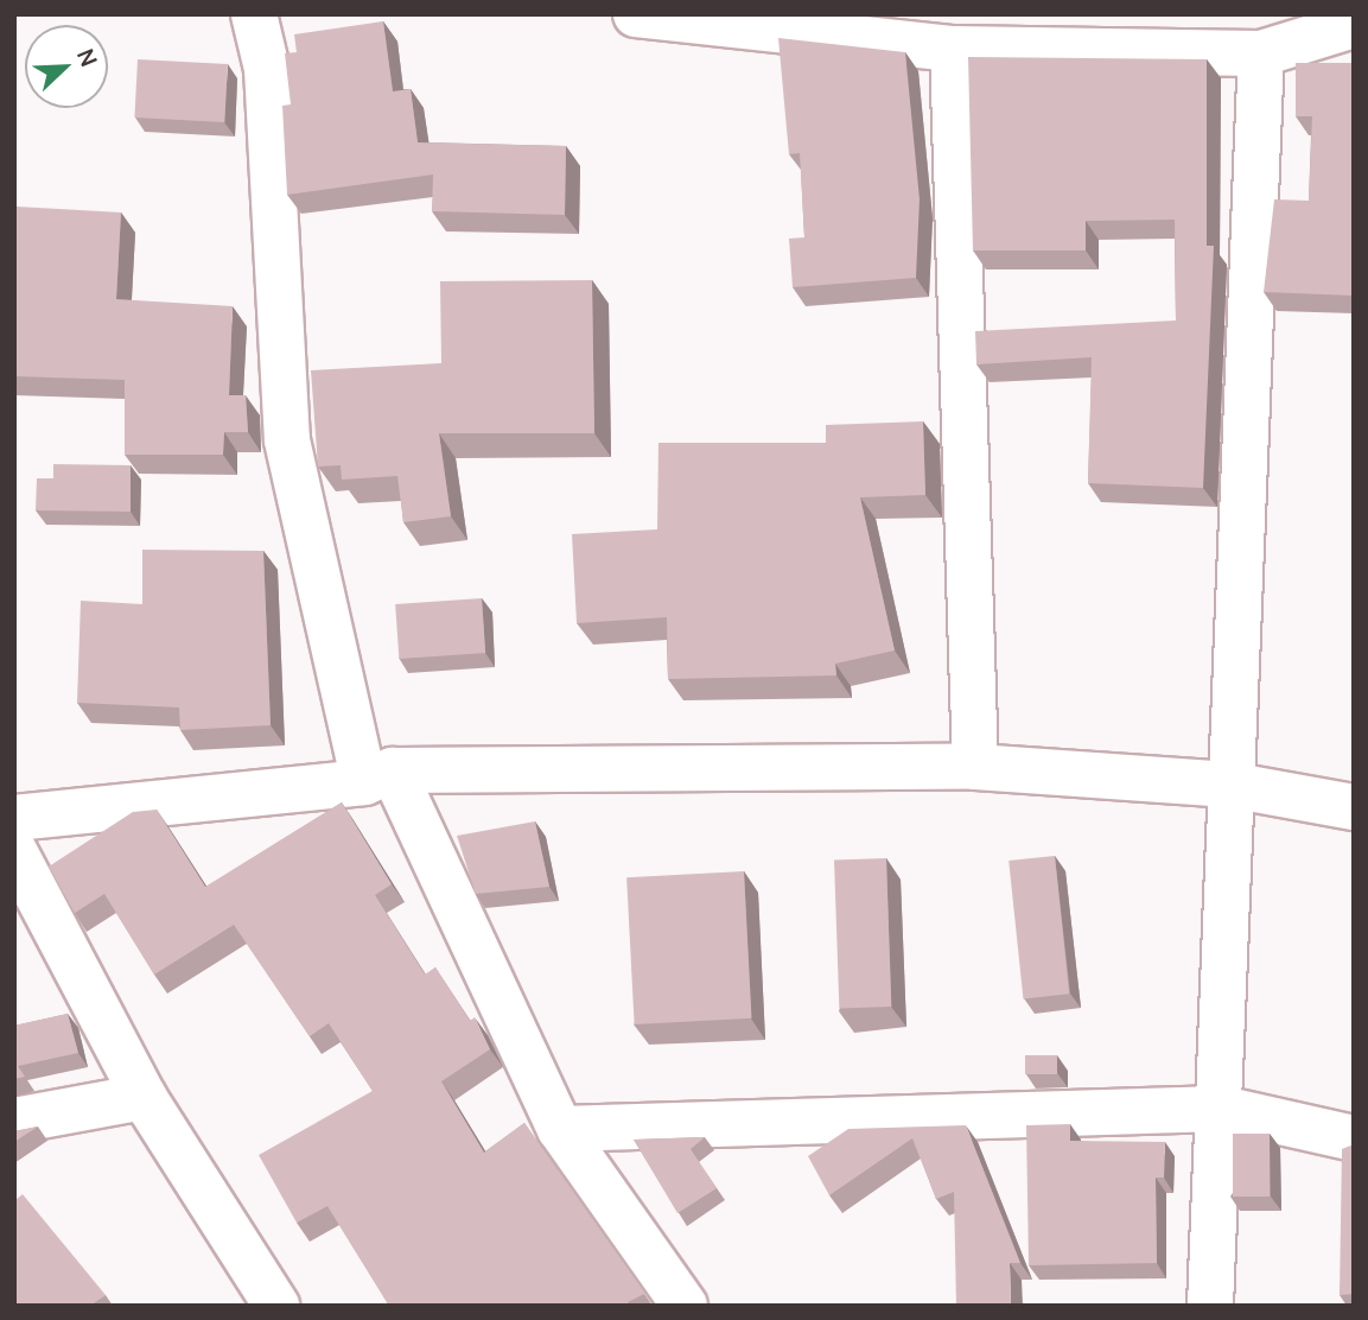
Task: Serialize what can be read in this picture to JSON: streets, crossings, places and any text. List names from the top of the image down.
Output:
{
  "north": "top right"
}
